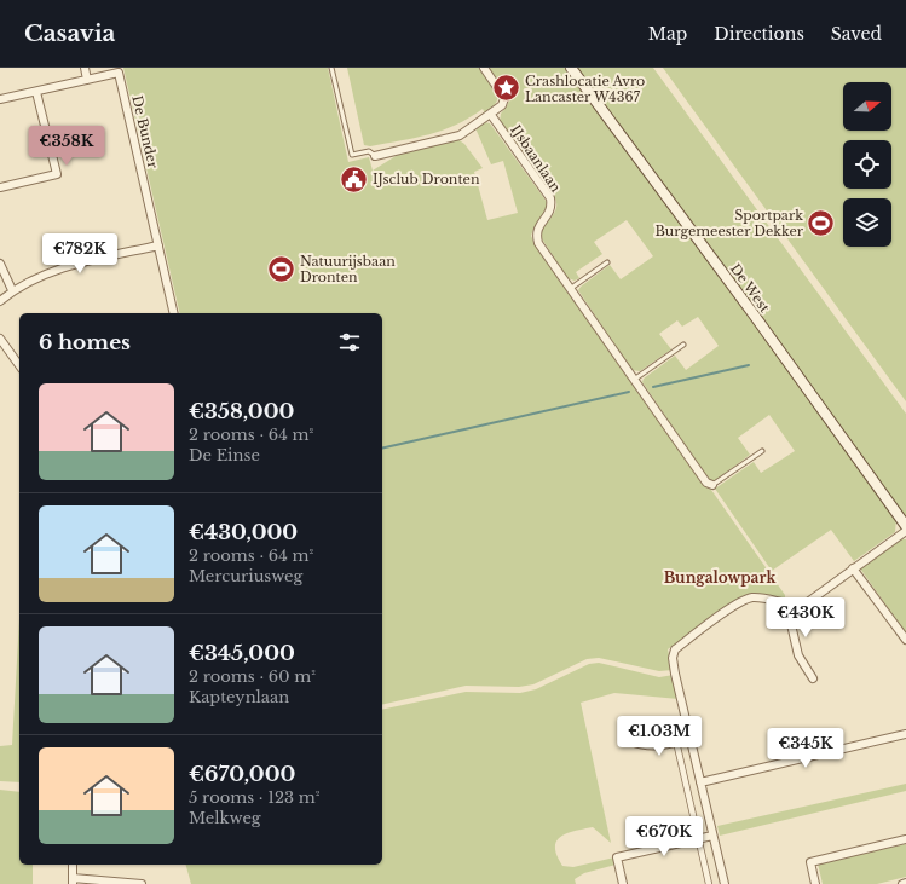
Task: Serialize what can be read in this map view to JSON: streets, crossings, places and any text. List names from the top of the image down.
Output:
{
  "streets": {
    "main road": ["De West"],
    "street": ["De Bunder", "IJsbaanlaan"]
  },
  "districts": ["Bungalowpark"],
  "places": {
    "place": ["Crashlocatie Avro Lancaster W4367"],
    "public building": ["IJsclub Dronten"],
    "sports": ["Sportpark Burgemeester Dekker", "Natuurijsbaan Dronten"]
  },
  "north": "right",
  "page": {
    "header": "Casavia",
    "nav": ["Map", "Directions", "Saved"],
    "price": [
      "€358K",
      "€782K",
      "€430K",
      "€1.03M",
      "€345K",
      "€670K"
    ],
    "heading": "6 homes",
    "list": [
      {
        "name": "€358,000",
        "note": "2 rooms · 64 m² · De Einse"
      },
      {
        "name": "€430,000",
        "note": "2 rooms · 64 m² · Mercuriusweg"
      },
      {
        "name": "€345,000",
        "note": "2 rooms · 60 m² · Kapteynlaan"
      },
      {
        "name": "€670,000",
        "note": "5 rooms · 123 m² · Melkweg"
      }
    ]
  }
}
